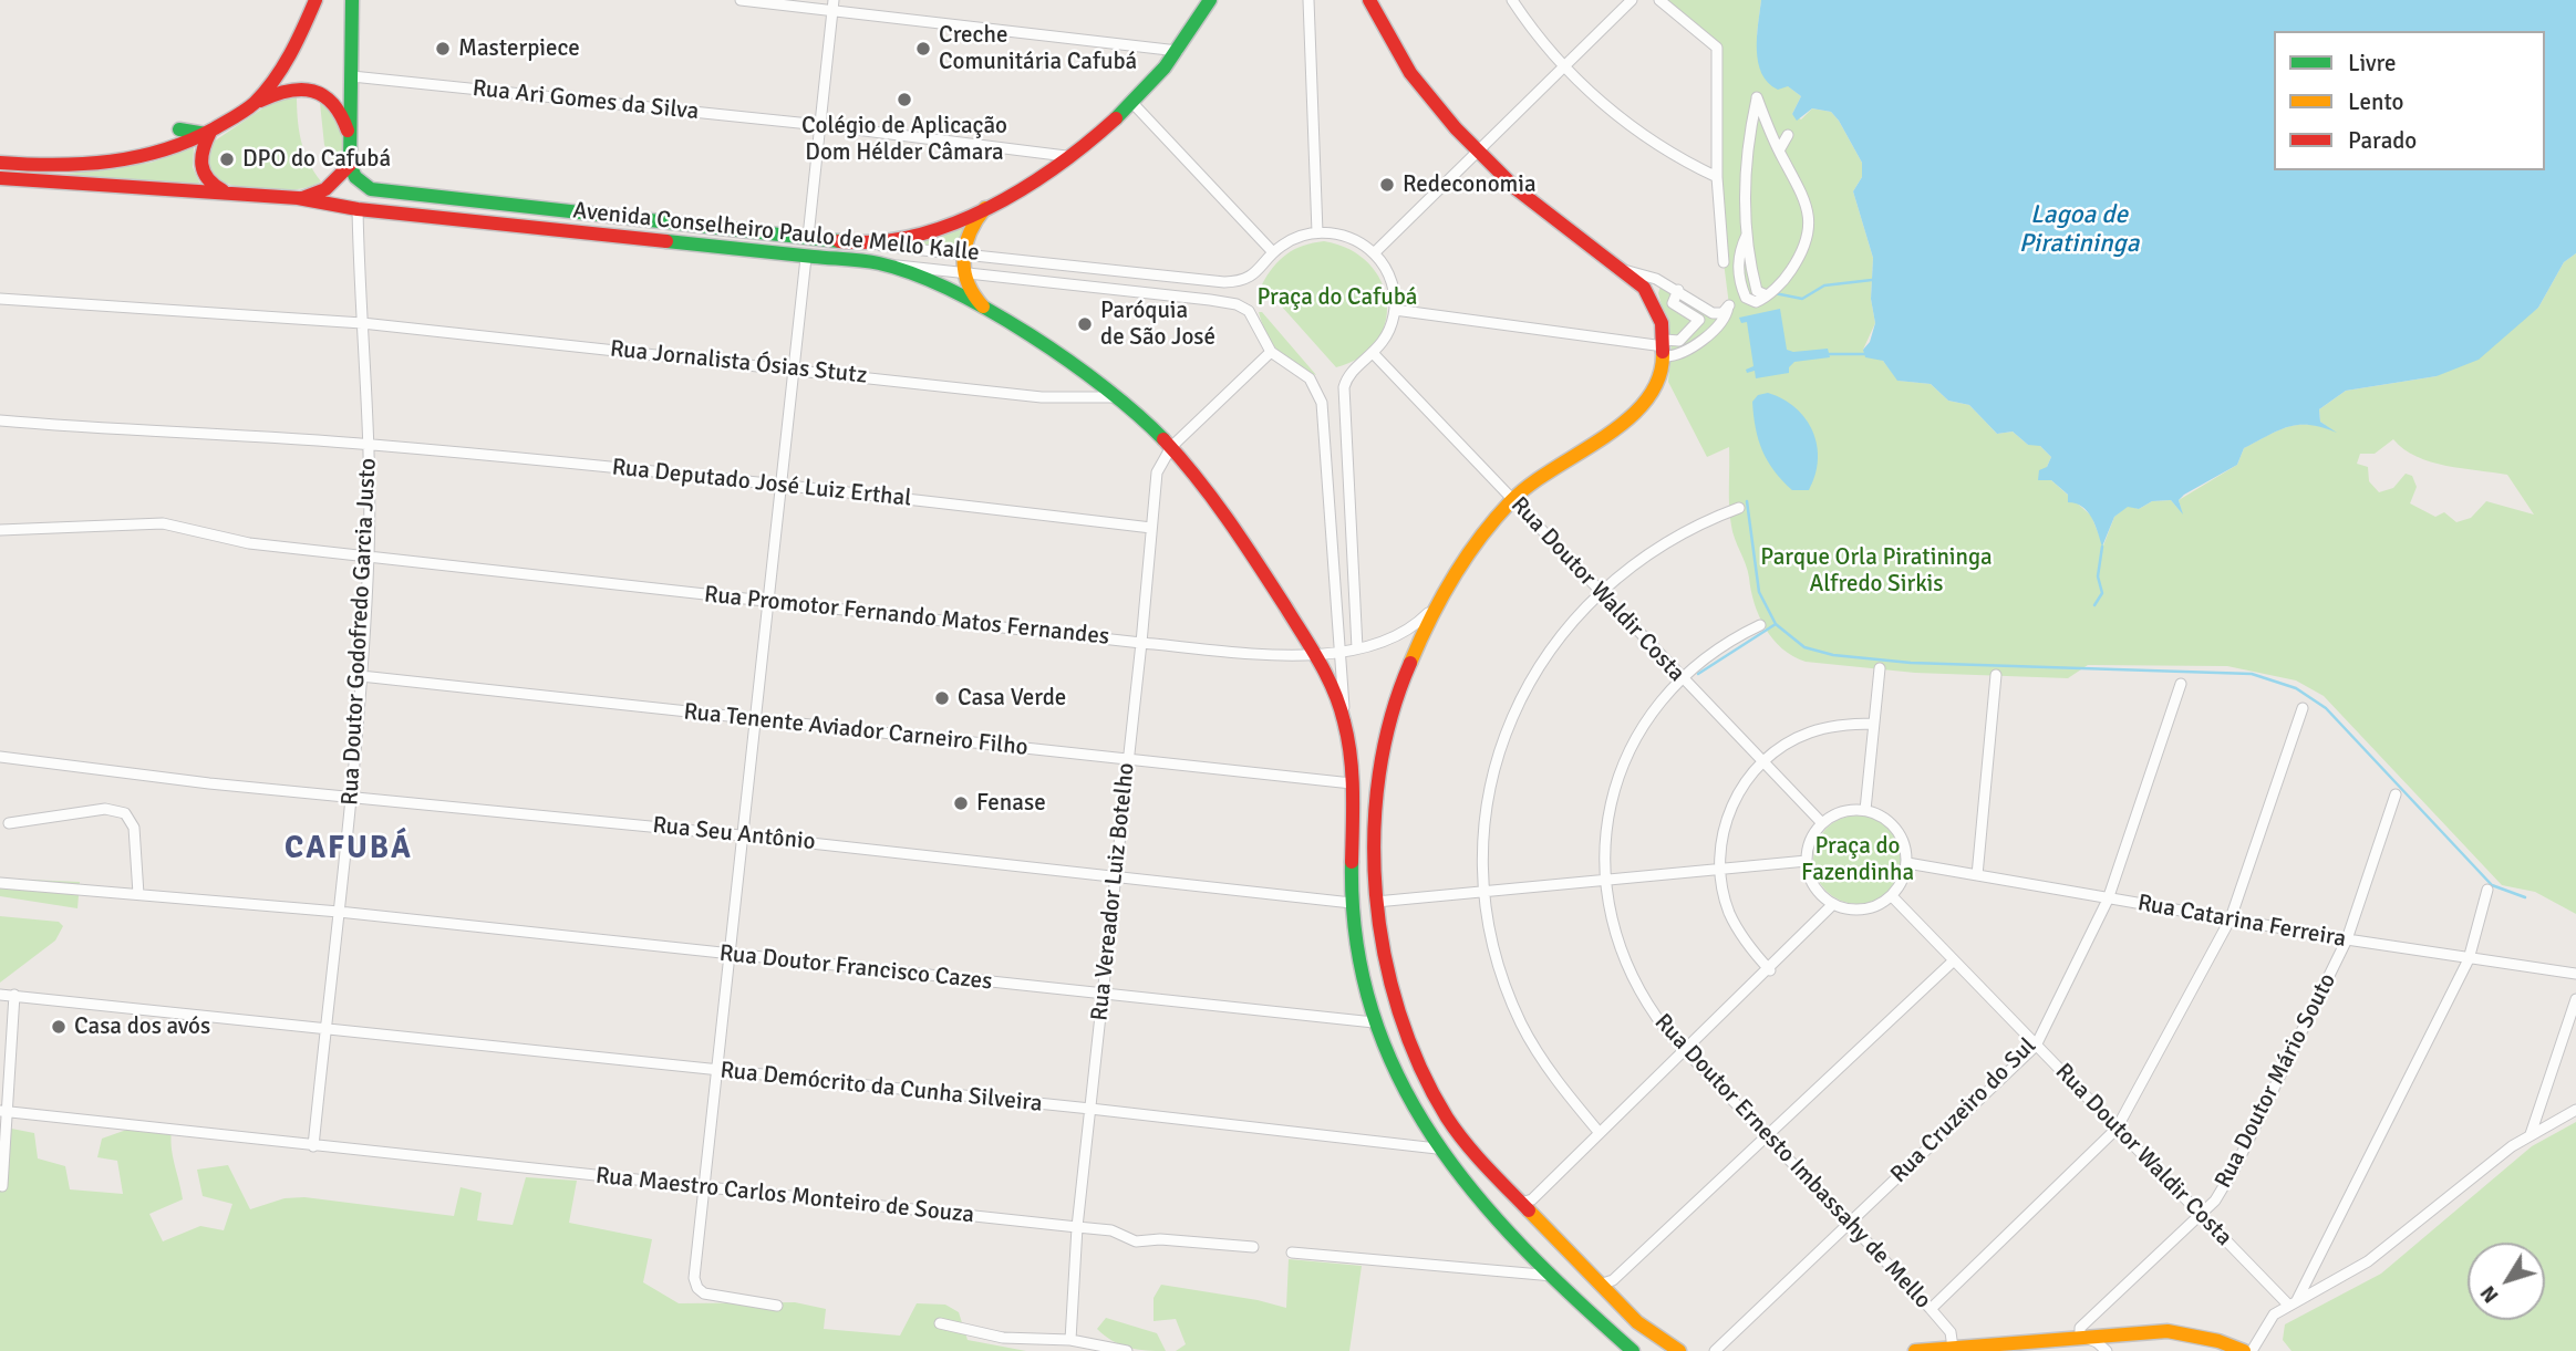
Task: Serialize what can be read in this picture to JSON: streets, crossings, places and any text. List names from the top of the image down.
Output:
{
  "streets": {
    "main road": ["Avenida Conselheiro Paulo de Mello Kalle"],
    "street": [
      "Rua Ari Gomes da Silva",
      "Rua Jornalista Ósias Stutz",
      "Rua Deputado José Luiz Erthal",
      "Rua Doutor Waldir Costa",
      "Rua Promotor Fernando Matos Fernandes",
      "Rua Doutor Godofredo Garcia Justo",
      "Rua Tenente Aviador Carneiro Filho",
      "Rua Seu Antônio",
      "Rua Vereador Luiz Botelho",
      "Rua Catarina Ferreira",
      "Rua Doutor Francisco Cazes",
      "Rua Doutor Mário Souto",
      "Rua Demócrito da Cunha Silveira",
      "Rua Cruzeiro do Sul",
      "Rua Doutor Ernesto Imbassahy de Mello",
      "Rua Maestro Carlos Monteiro de Souza"
    ]
  },
  "crossings": [
    ["Avenida Conselheiro Paulo de Mello Kalle", "Rua Doutor Godofredo Garcia Justo"],
    ["Rua Jornalista Ósias Stutz", "Rua Doutor Godofredo Garcia Justo"],
    ["Rua Deputado José Luiz Erthal", "Rua Doutor Godofredo Garcia Justo"],
    ["Rua Deputado José Luiz Erthal", "Rua Vereador Luiz Botelho"],
    ["Rua Doutor Waldir Costa", "Rua Catarina Ferreira"],
    ["Rua Doutor Waldir Costa", "Rua Doutor Mário Souto"],
    ["Rua Doutor Waldir Costa", "Rua Cruzeiro do Sul"],
    ["Rua Doutor Waldir Costa", "Rua Doutor Ernesto Imbassahy de Mello"],
    ["Rua Promotor Fernando Matos Fernandes", "Rua Doutor Godofredo Garcia Justo"],
    ["Rua Promotor Fernando Matos Fernandes", "Rua Vereador Luiz Botelho"],
    ["Rua Doutor Godofredo Garcia Justo", "Rua Tenente Aviador Carneiro Filho"],
    ["Rua Doutor Godofredo Garcia Justo", "Rua Seu Antônio"],
    ["Rua Doutor Godofredo Garcia Justo", "Rua Doutor Francisco Cazes"],
    ["Rua Doutor Godofredo Garcia Justo", "Rua Demócrito da Cunha Silveira"],
    ["Rua Doutor Godofredo Garcia Justo", "Rua Maestro Carlos Monteiro de Souza"],
    ["Rua Tenente Aviador Carneiro Filho", "Rua Vereador Luiz Botelho"],
    ["Rua Seu Antônio", "Rua Vereador Luiz Botelho"],
    ["Rua Vereador Luiz Botelho", "Rua Doutor Francisco Cazes"],
    ["Rua Vereador Luiz Botelho", "Rua Demócrito da Cunha Silveira"],
    ["Rua Vereador Luiz Botelho", "Rua Maestro Carlos Monteiro de Souza"],
    ["Rua Catarina Ferreira", "Rua Doutor Mário Souto"],
    ["Rua Catarina Ferreira", "Rua Cruzeiro do Sul"],
    ["Rua Cruzeiro do Sul", "Rua Doutor Ernesto Imbassahy de Mello"]
  ],
  "districts": ["CAFUBÁ"],
  "water": ["Lagoa de Piratininga"],
  "parks": ["Praça do Cafubá", "Parque Orla Piratininga Alfredo Sirkis", "Praça do Fazendinha"],
  "places": [
    "Masterpiece",
    "Creche Comunitária Cafubá",
    "Colégio de Aplicação Dom Hélder Câmara",
    "DPO do Cafubá",
    "Redeconomia",
    "Paróquia de São José",
    "Casa Verde",
    "Fenase",
    "Casa dos avós"
  ],
  "legend": ["Livre", "Lento", "Parado"],
  "north": "bottom left"
}
